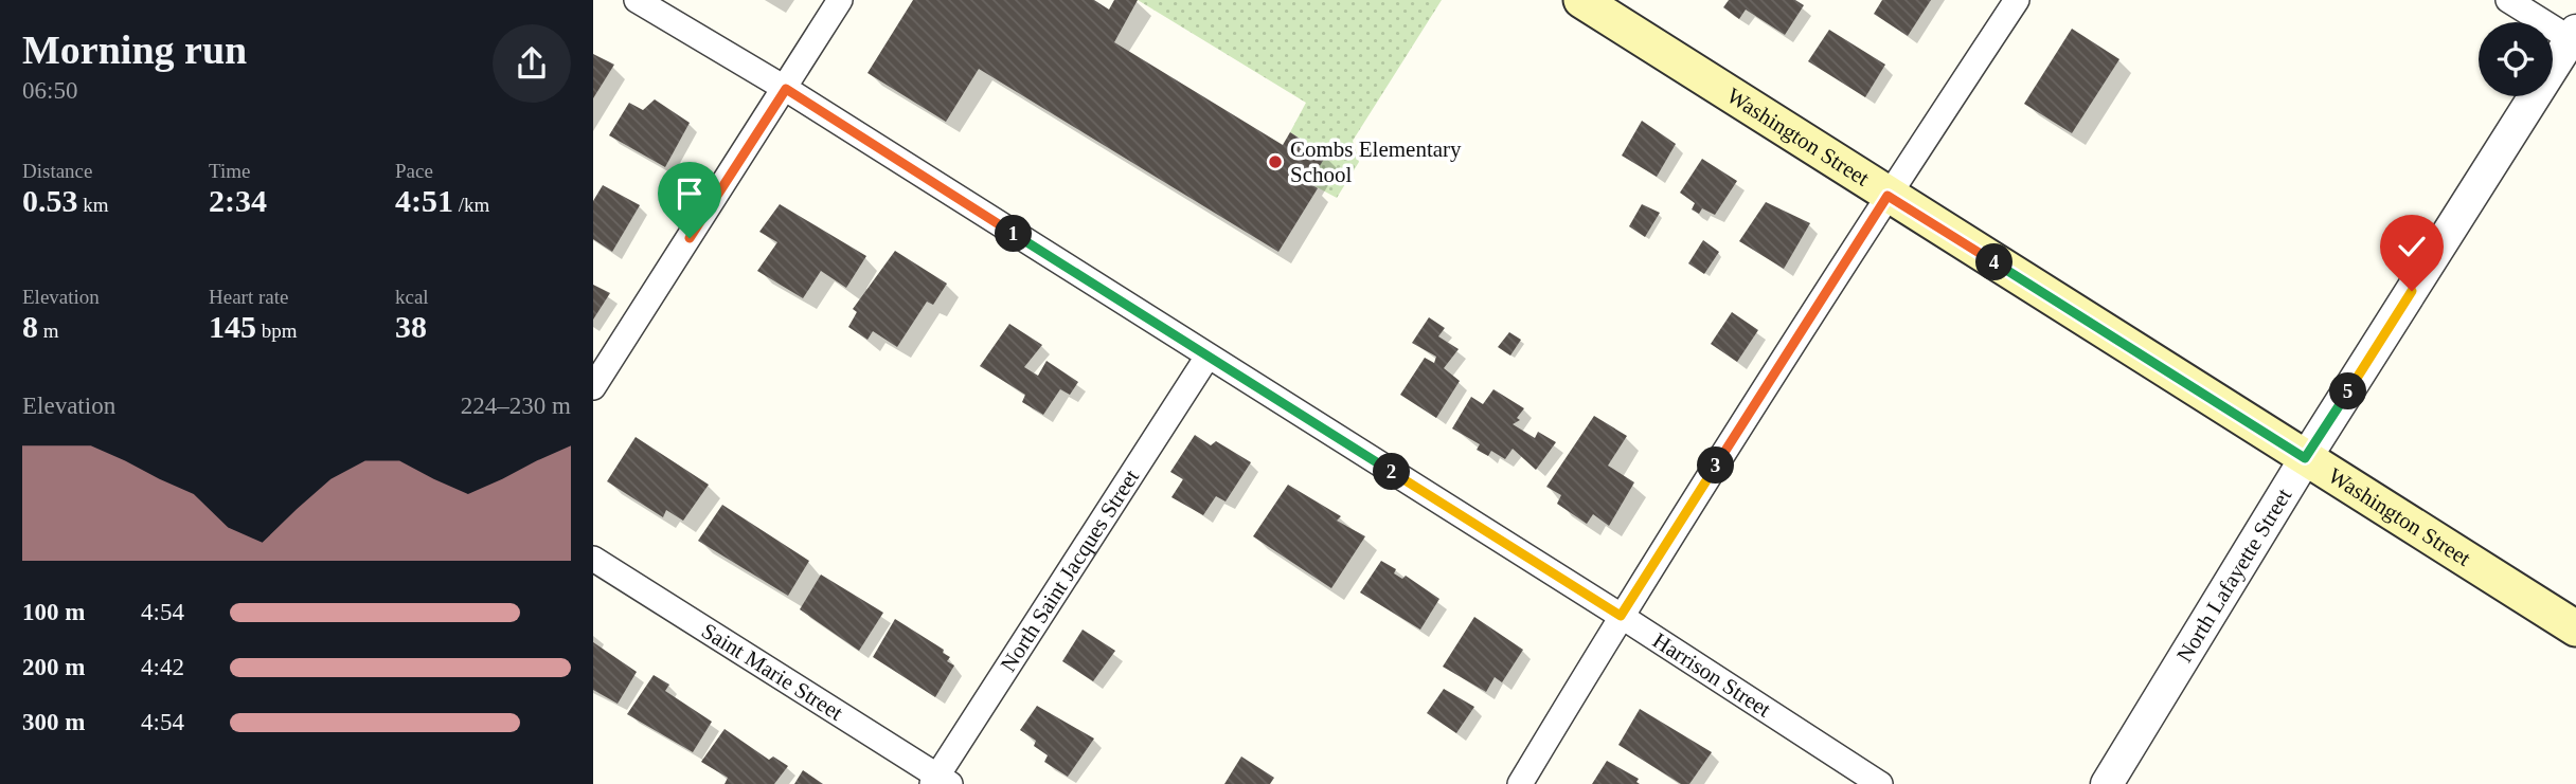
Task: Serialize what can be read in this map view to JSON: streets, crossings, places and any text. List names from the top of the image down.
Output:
{
  "streets": {
    "main road": ["Washington Street"],
    "street": [
      "North Saint Jacques Street",
      "North Lafayette Street",
      "Saint Marie Street",
      "Harrison Street"
    ]
  },
  "crossings": [
    ["Washington Street", "North Lafayette Street"],
    ["North Saint Jacques Street", "Saint Marie Street"],
    ["North Saint Jacques Street", "Harrison Street"]
  ],
  "places": ["Combs Elementary School"],
  "page": {
    "heading": ["Morning run", "06:50"],
    "stats": [
      ["Distance", "0.53 km"],
      ["Time", "2:34"],
      ["Pace", "4:51 /km"],
      ["Elevation", "8 m"],
      ["Heart rate", "145 bpm"],
      ["kcal", "38"]
    ],
    "pins": [
      "1",
      "4",
      "5",
      "3",
      "2"
    ],
    "chart": ["Elevation", "224–230 m"],
    "list": [
      {
        "name": "100 m",
        "note": "4:54"
      },
      {
        "name": "200 m",
        "note": "4:42"
      },
      {
        "name": "300 m",
        "note": "4:54"
      }
    ]
  }
}
